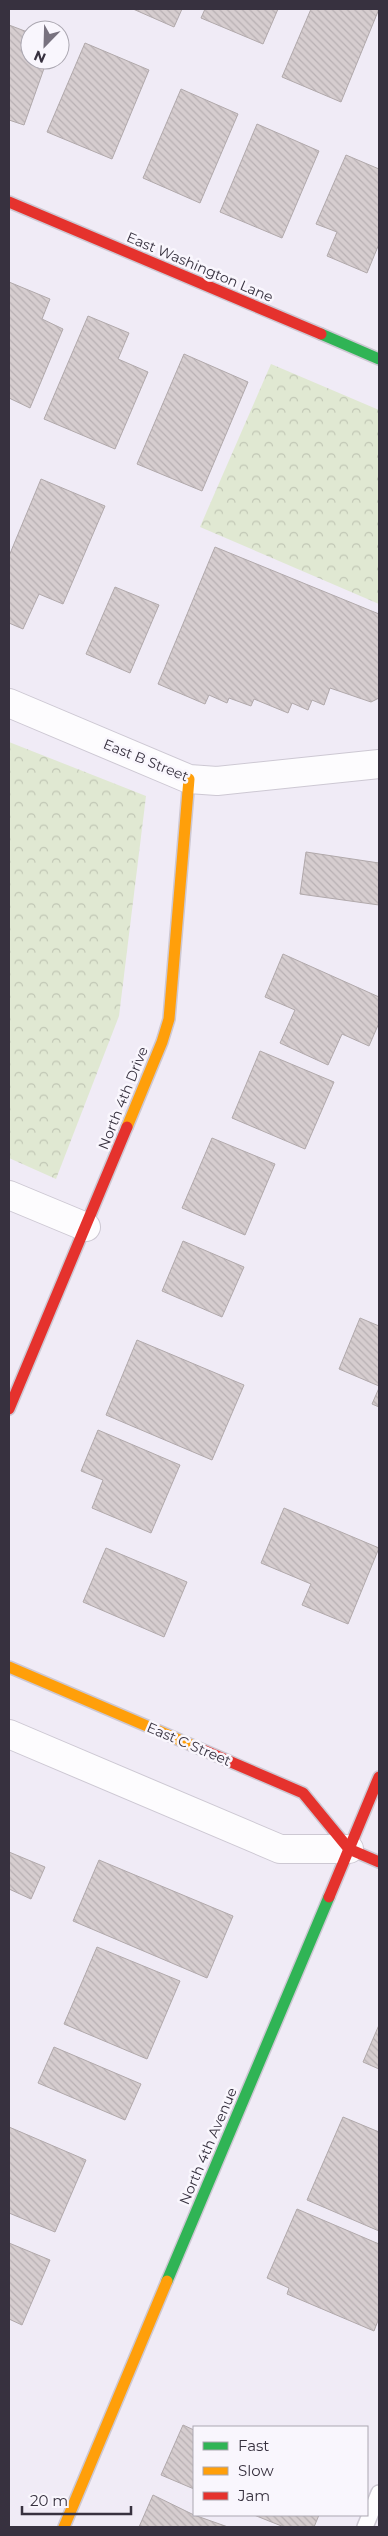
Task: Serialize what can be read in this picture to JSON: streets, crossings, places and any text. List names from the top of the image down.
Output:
{
  "streets": {
    "street": [
      "East Washington Lane",
      "East B Street",
      "North 4th Drive",
      "East C Street",
      "North 4th Avenue"
    ]
  },
  "crossings": [
    ["East B Street", "North 4th Drive"],
    ["East C Street", "North 4th Avenue"]
  ],
  "legend": ["Fast", "Slow", "Jam"],
  "scale_bar": "20 m",
  "north": "bottom left"
}
